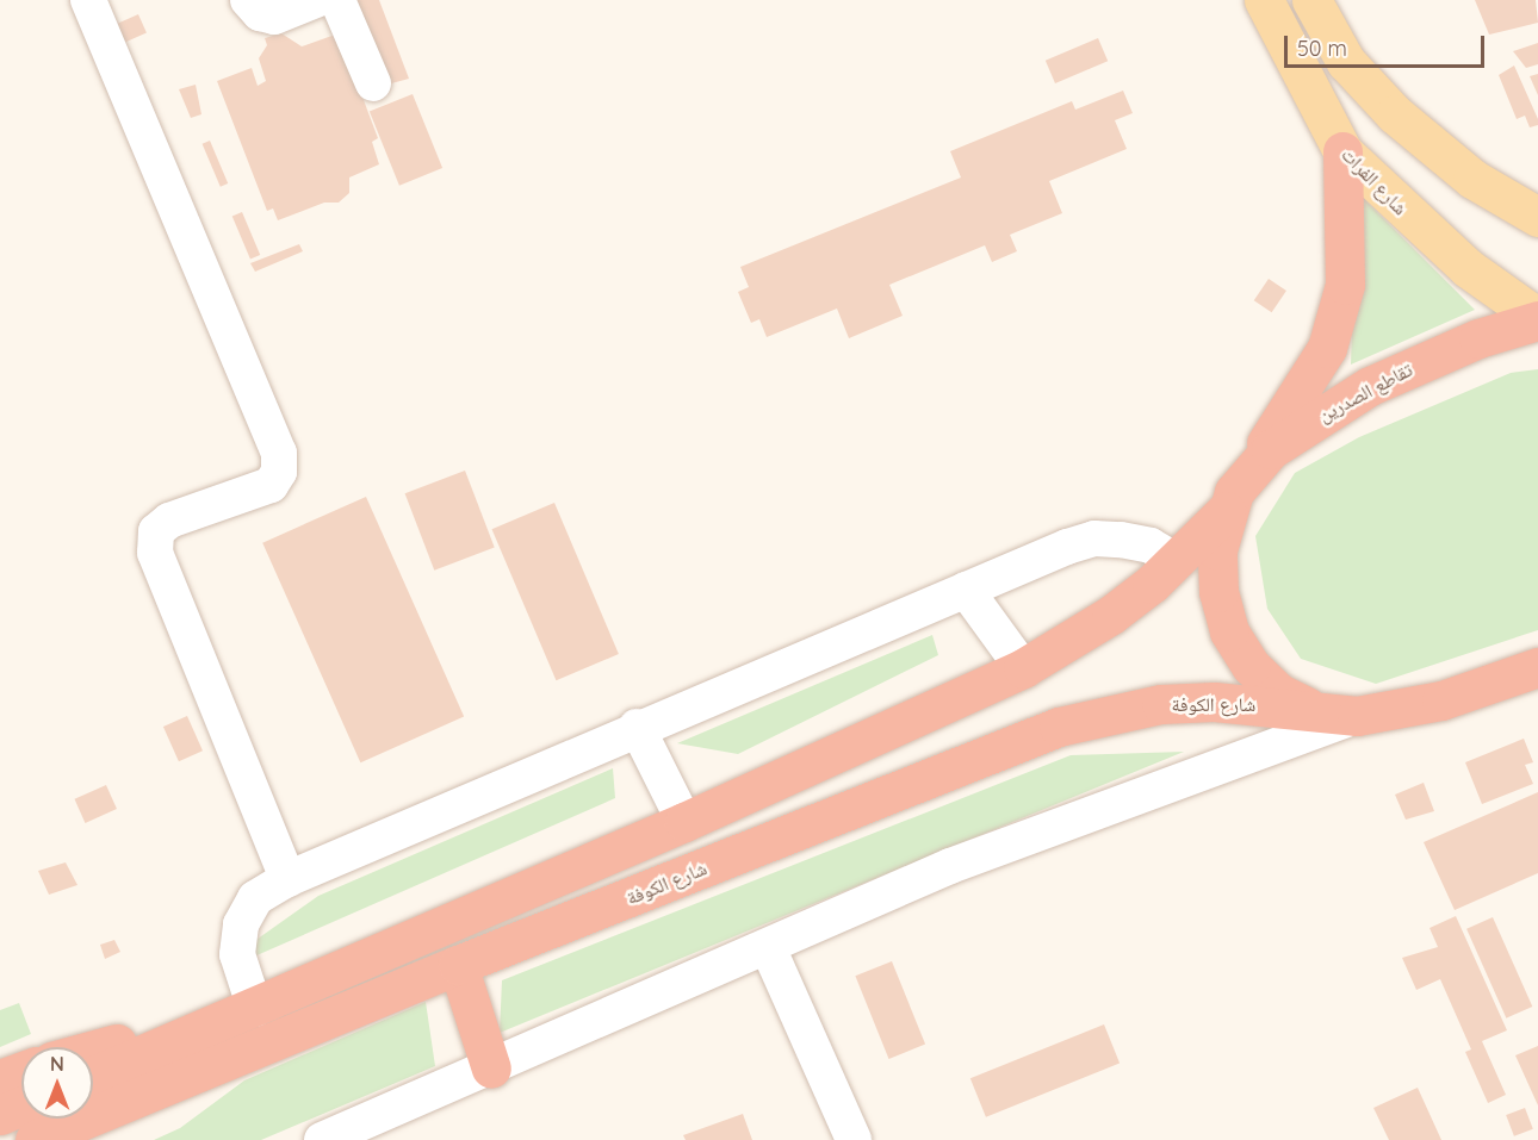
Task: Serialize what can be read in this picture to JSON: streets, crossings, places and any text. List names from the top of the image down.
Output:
{
  "streets": {
    "highway": ["تقاطع الصدرين", "شارع الكوفة"],
    "main road": ["شارع الفرات"]
  },
  "crossings": [
    ["شارع الفرات", "تقاطع الصدرين"]
  ],
  "scale_bar": "50 m",
  "north": "top"
}
